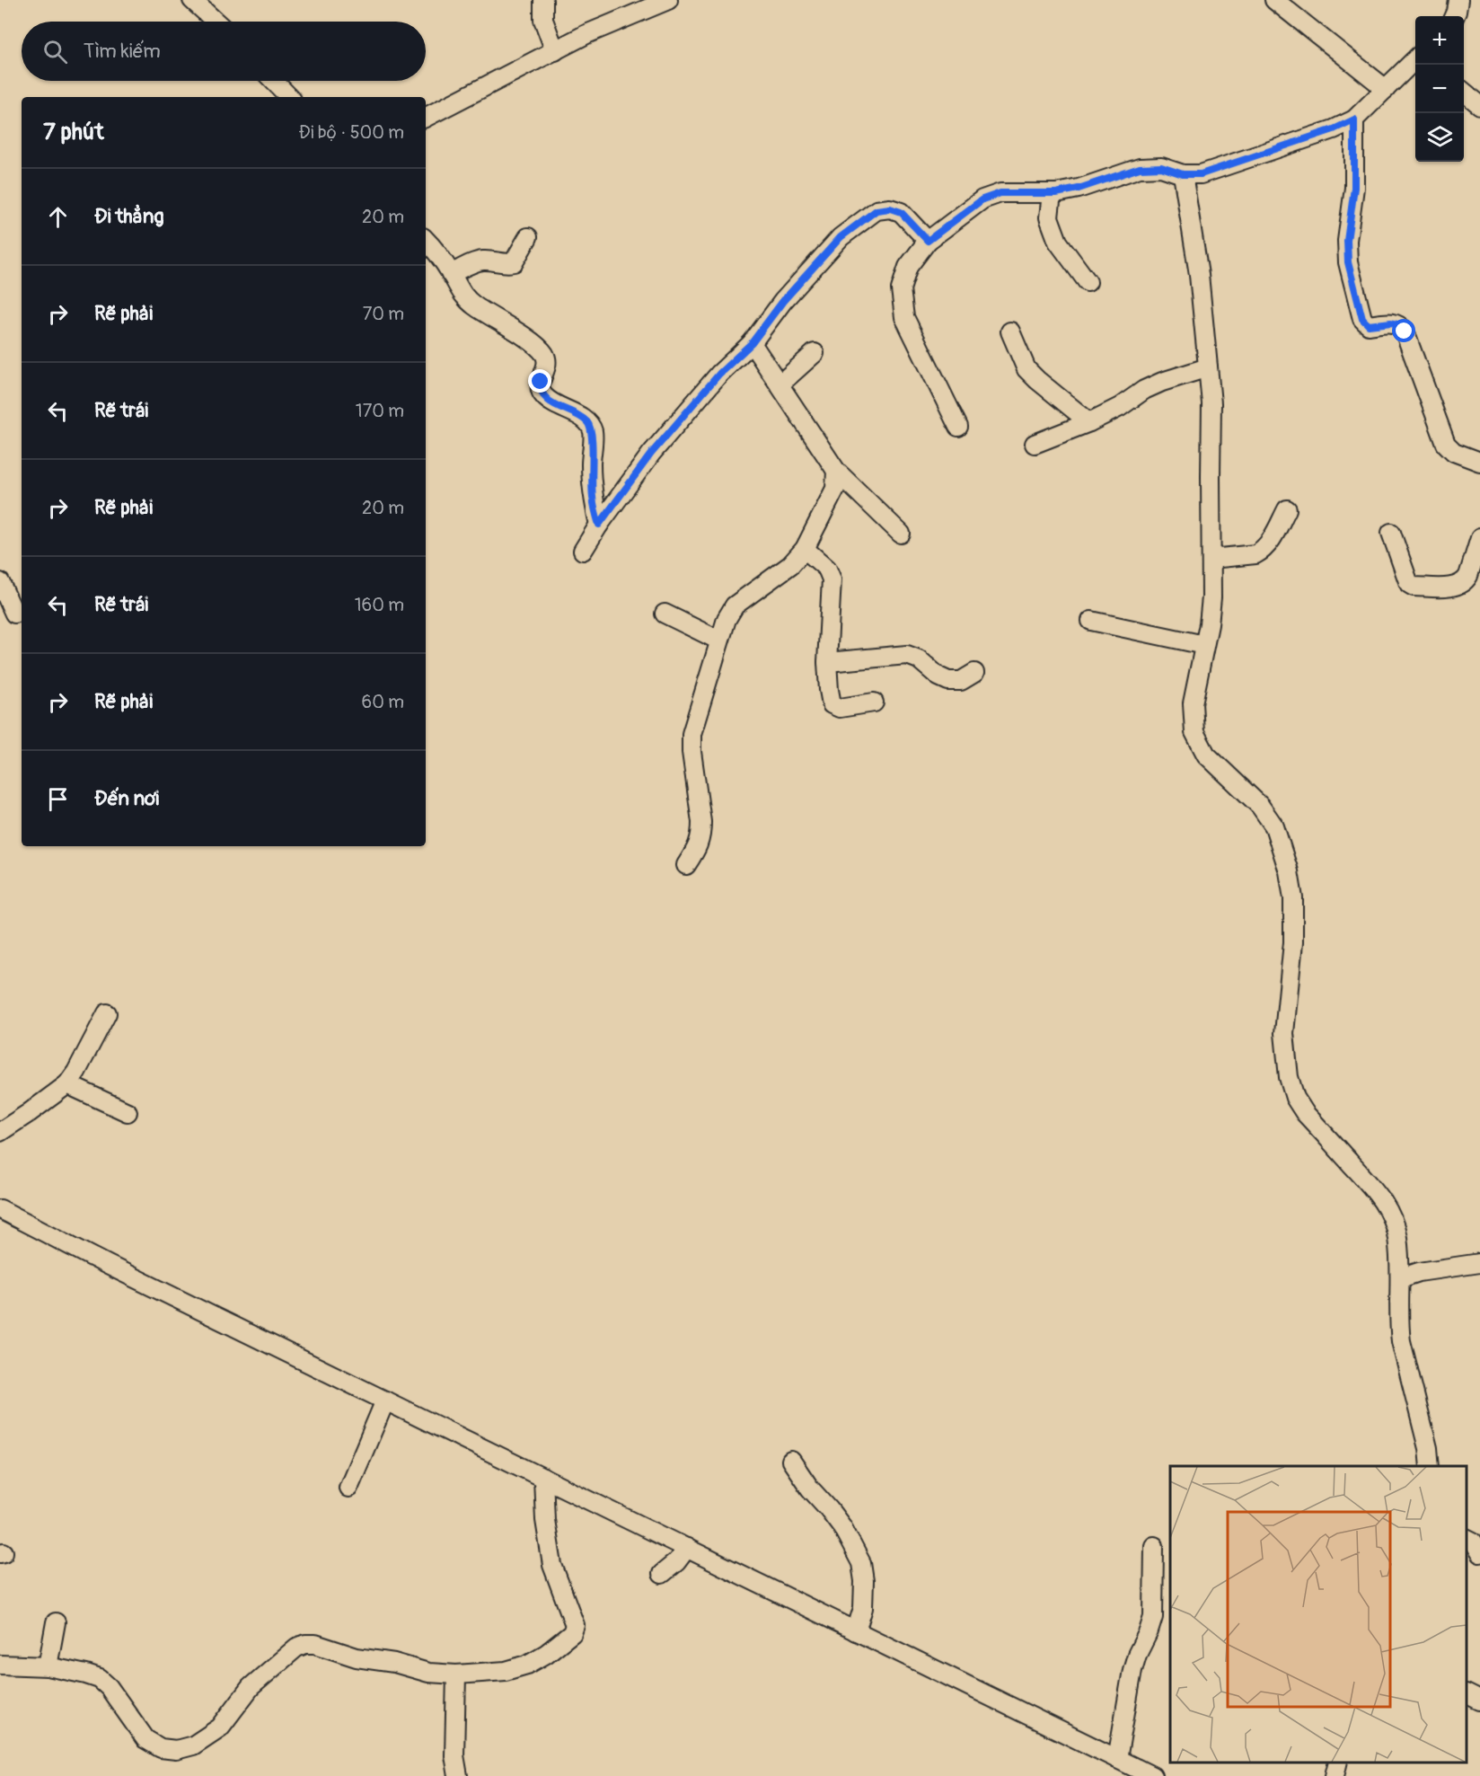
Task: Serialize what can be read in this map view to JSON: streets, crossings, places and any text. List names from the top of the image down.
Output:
{
  "page": {
    "map_buttons": ["+", "−"],
    "search": "Tìm kiếm",
    "heading": ["7 phút", "Đi bộ · 500 m"],
    "list": [
      ["Đi thẳng", "20 m"],
      ["Rẽ phải", "70 m"],
      ["Rẽ trái", "170 m"],
      ["Rẽ phải", "20 m"],
      ["Rẽ trái", "160 m"],
      ["Rẽ phải", "60 m"],
      "Đến nơi"
    ]
  }
}
